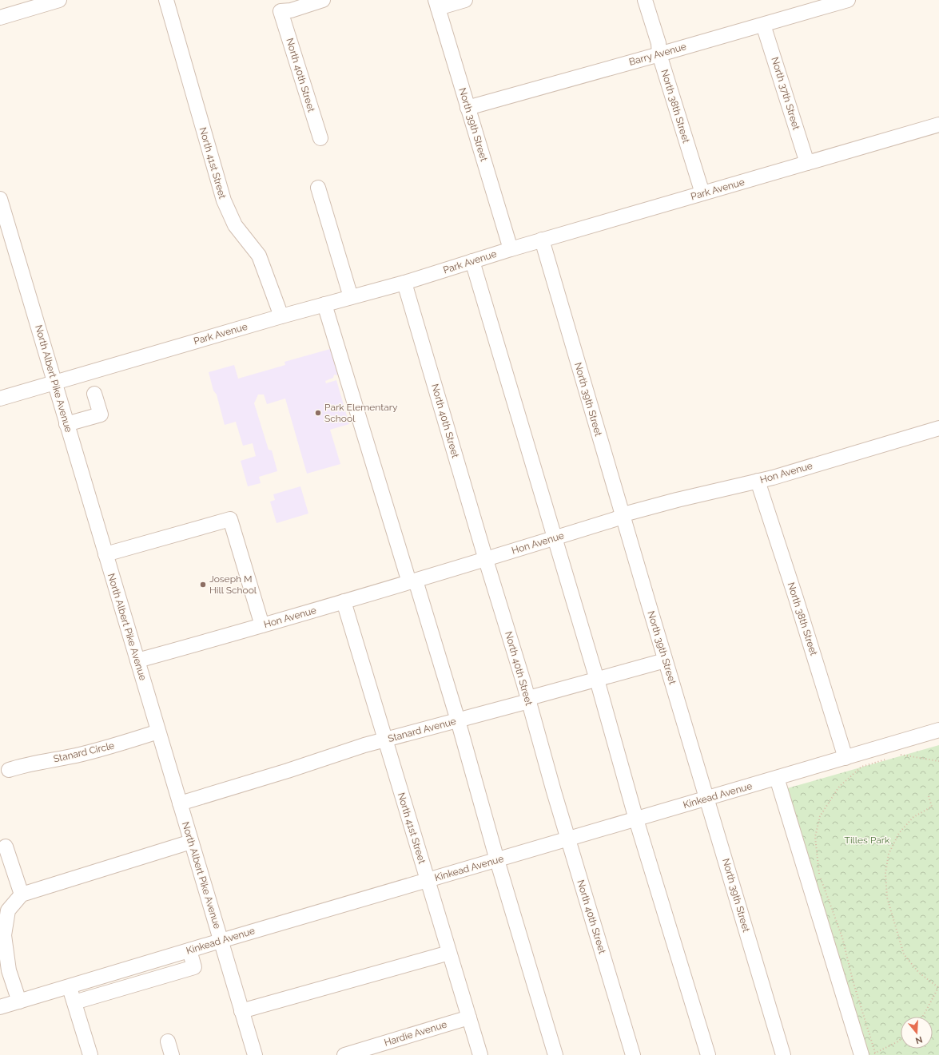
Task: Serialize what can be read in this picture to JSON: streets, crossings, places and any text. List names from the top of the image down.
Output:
{
  "streets": {
    "street": [
      "Barry Avenue",
      "North 40th Street",
      "North 37th Street",
      "North 38th Street",
      "North 39th Street",
      "North 41st Street",
      "Park Avenue",
      "North Albert Pike Avenue",
      "Hon Avenue",
      "Stanard Avenue",
      "Stanard Circle",
      "Kinkead Avenue",
      "Hardie Avenue"
    ]
  },
  "crossings": [
    ["Barry Avenue", "North 37th Street"],
    ["Barry Avenue", "North 38th Street"],
    ["Barry Avenue", "North 39th Street"],
    ["North 40th Street", "Park Avenue"],
    ["North 40th Street", "Hon Avenue"],
    ["North 40th Street", "Stanard Avenue"],
    ["North 40th Street", "Kinkead Avenue"],
    ["North 37th Street", "Park Avenue"],
    ["North 38th Street", "Park Avenue"],
    ["North 38th Street", "Hon Avenue"],
    ["North 38th Street", "Kinkead Avenue"],
    ["North 39th Street", "Park Avenue"],
    ["North 39th Street", "Hon Avenue"],
    ["North 39th Street", "Stanard Avenue"],
    ["North 39th Street", "Kinkead Avenue"],
    ["North 41st Street", "Park Avenue"],
    ["North 41st Street", "Hon Avenue"],
    ["North 41st Street", "Stanard Avenue"],
    ["North 41st Street", "Kinkead Avenue"],
    ["North 41st Street", "Hardie Avenue"],
    ["Park Avenue", "North Albert Pike Avenue"],
    ["North Albert Pike Avenue", "Hon Avenue"],
    ["North Albert Pike Avenue", "Stanard Avenue"],
    ["North Albert Pike Avenue", "Stanard Circle"],
    ["North Albert Pike Avenue", "Kinkead Avenue"]
  ],
  "parks": ["Tilles Park"],
  "places": ["Park Elementary School", "Joseph M Hill School"],
  "north": "bottom"
}
